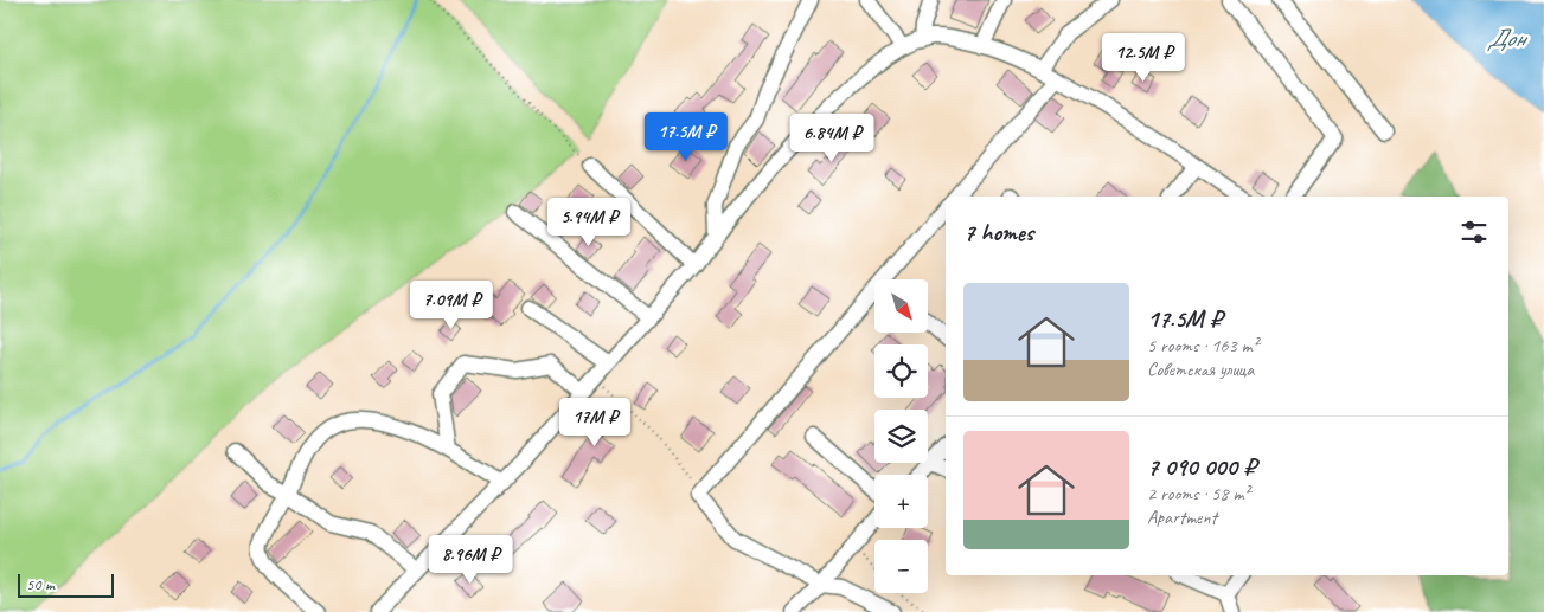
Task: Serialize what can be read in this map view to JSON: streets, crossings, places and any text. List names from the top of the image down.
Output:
{
  "water": ["Дон"],
  "scale_bar": "50 m",
  "north": "bottom right",
  "page": {
    "price": [
      "12.5M ₽",
      "17.5M ₽",
      "6.84M ₽",
      "5.94M ₽",
      "7.09M ₽",
      "17M ₽",
      "8.96M ₽"
    ],
    "heading": "7 homes",
    "list": [
      {
        "name": "17.5M ₽",
        "note": "5 rooms · 163 m² · Советская улица"
      },
      {
        "name": "7 090 000 ₽",
        "note": "2 rooms · 58 m² · Apartment"
      }
    ],
    "map_buttons": ["+", "−"],
    "scale": "50 m"
  }
}
